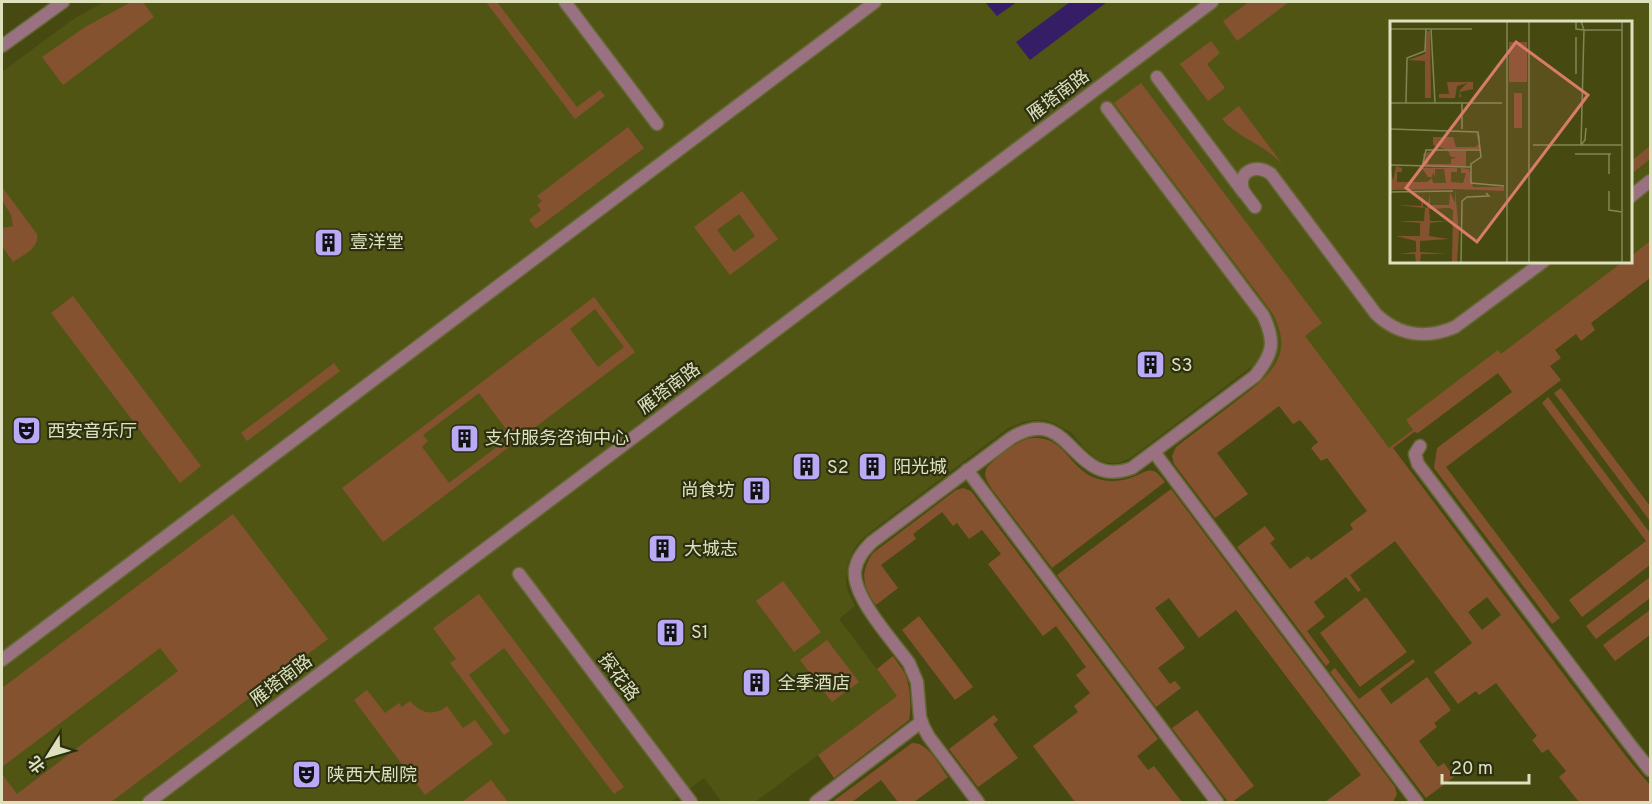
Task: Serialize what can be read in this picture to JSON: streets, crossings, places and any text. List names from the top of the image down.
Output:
{
  "streets": {
    "street": ["雁塔南路", "探花路"]
  },
  "places": {
    "building": [
      "壹洋堂",
      "S3",
      "支付服务咨询中心",
      "S2",
      "阳光城",
      "尚食坊",
      "大城志",
      "S1",
      "全季酒店"
    ],
    "theatre": ["西安音乐厅", "陕西大剧院"]
  },
  "scale_bar": "20 m",
  "north": "bottom left"
}
